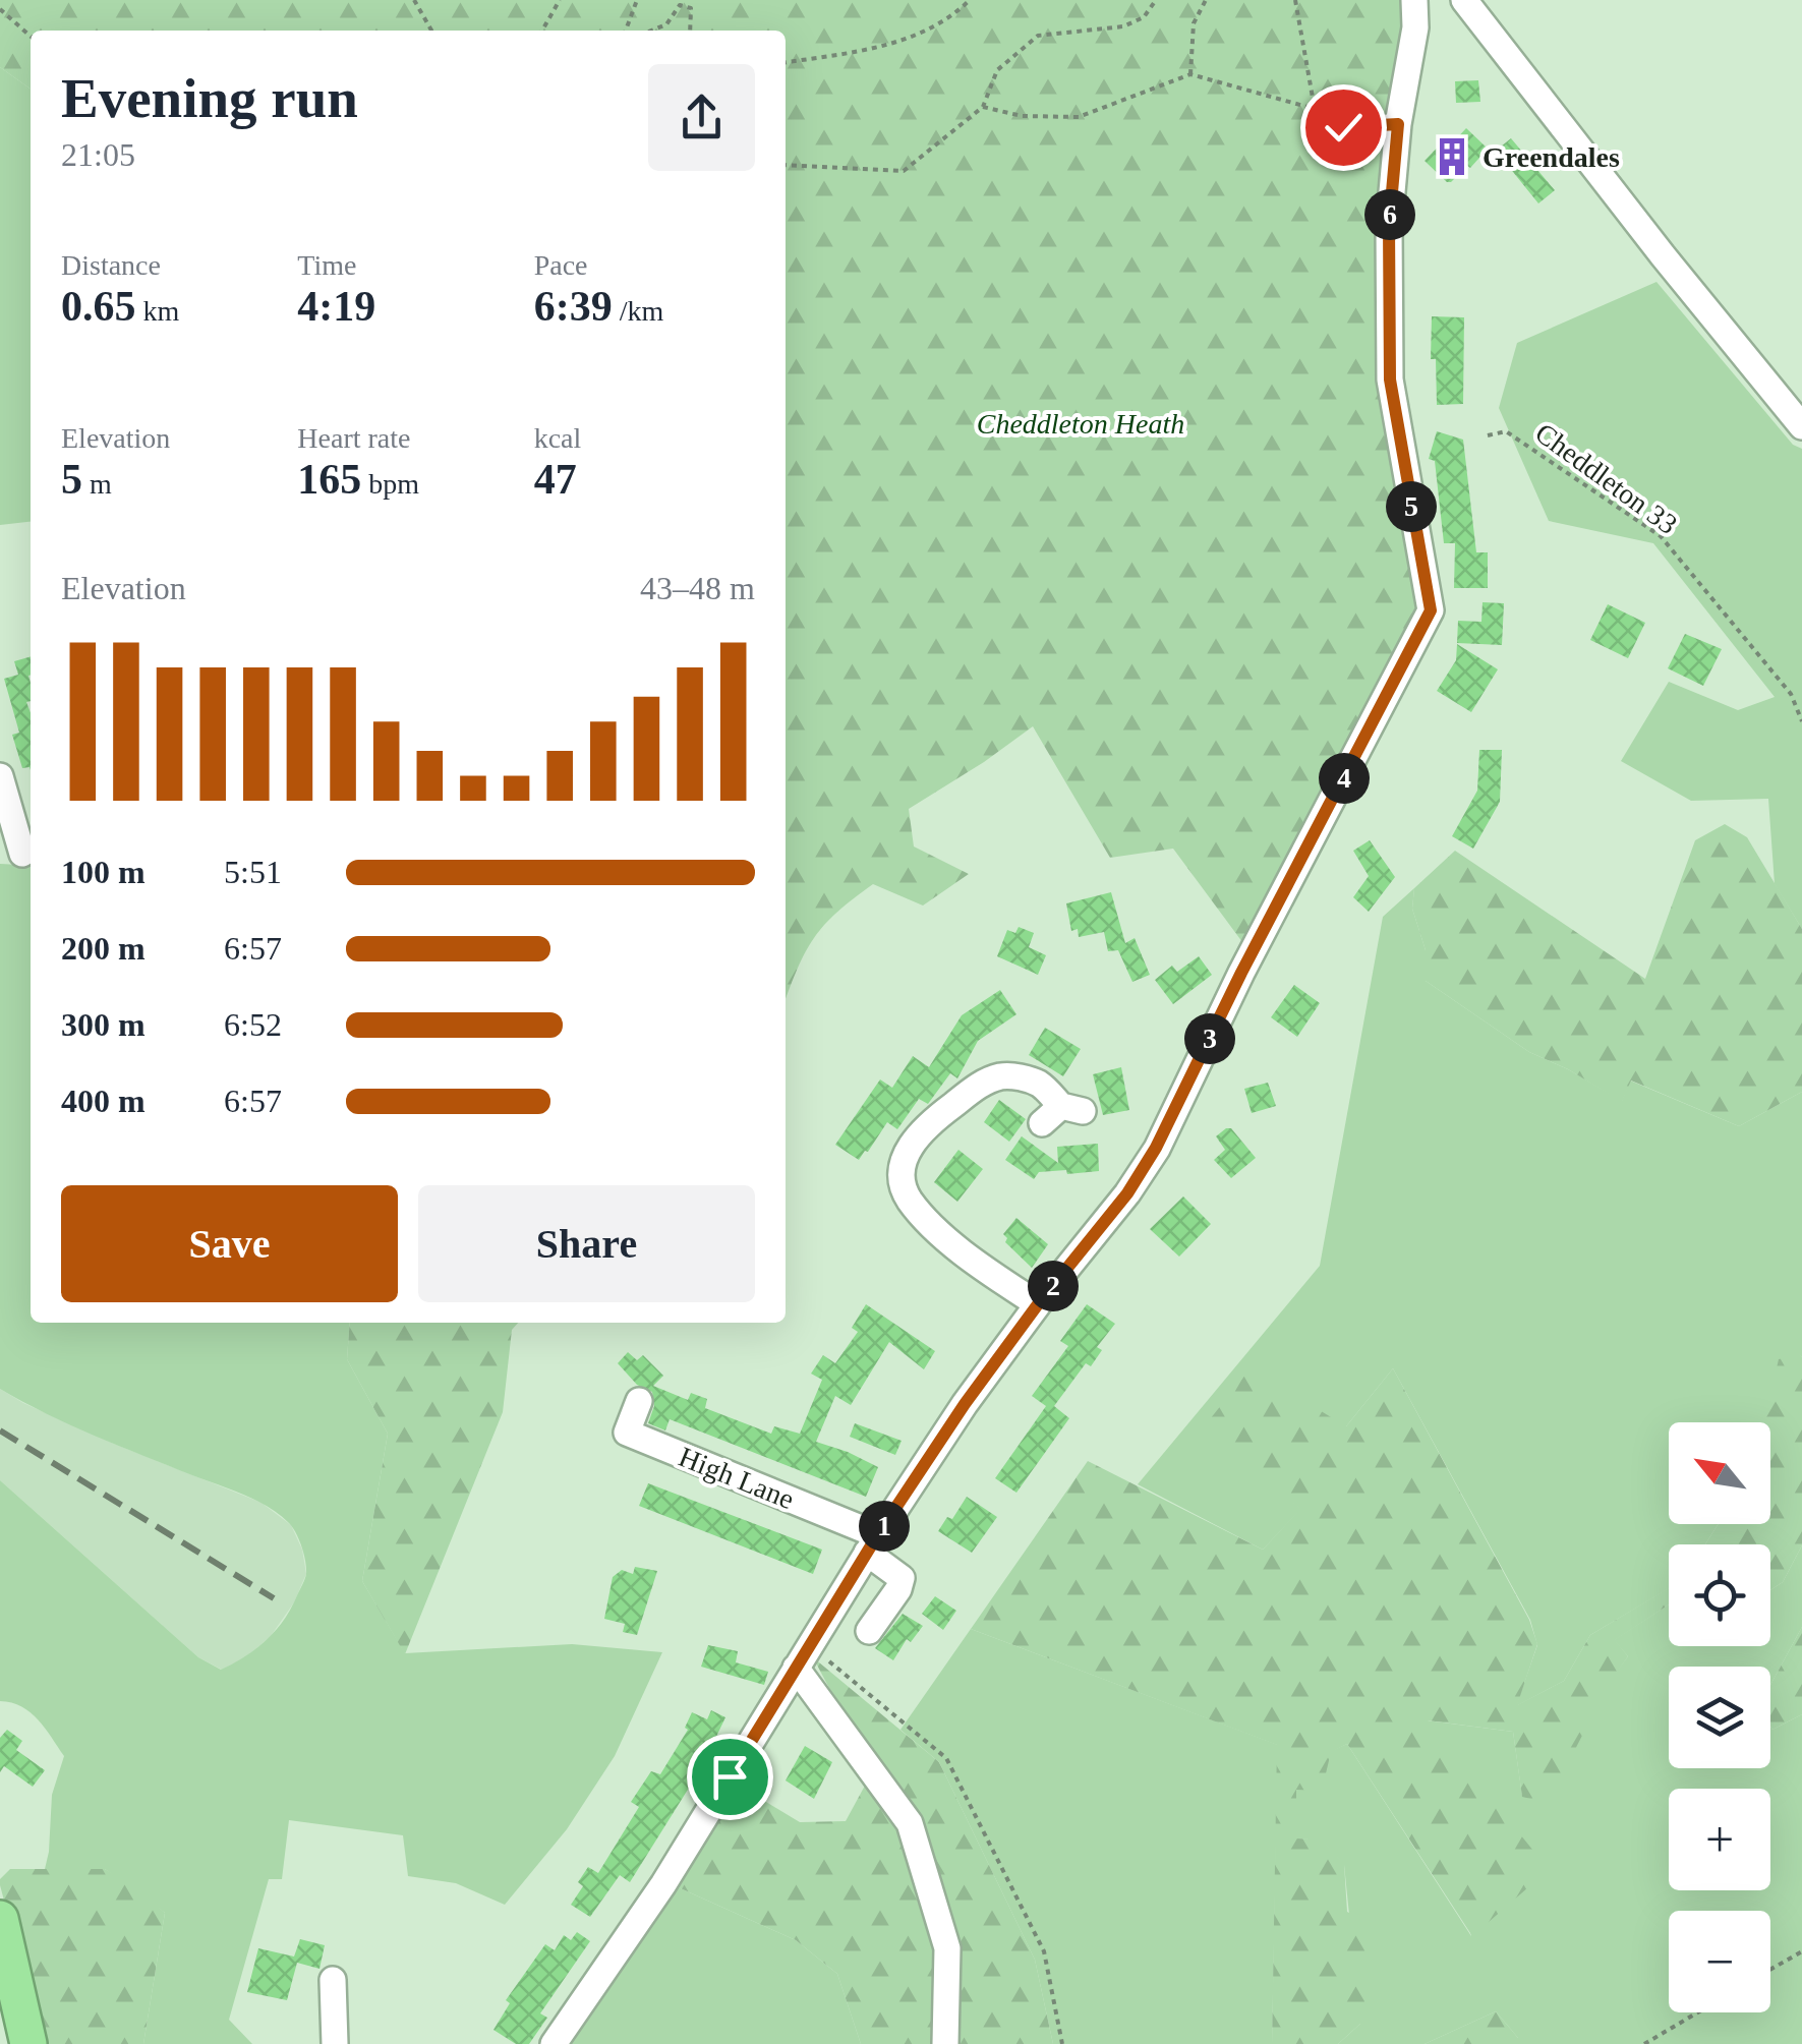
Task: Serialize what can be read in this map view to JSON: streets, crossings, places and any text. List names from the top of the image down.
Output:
{
  "streets": {
    "street": ["High Lane"],
    "path": ["Cheddleton 33"]
  },
  "parks": ["Cheddleton Heath"],
  "places": {
    "building": ["Greendales"]
  },
  "north": "top left",
  "page": {
    "heading": ["Evening run", "21:05"],
    "pins": [
      "6",
      "5",
      "4",
      "3",
      "2",
      "1"
    ],
    "stats": [
      ["Distance", "0.65 km"],
      ["Time", "4:19"],
      ["Pace", "6:39 /km"],
      ["Elevation", "5 m"],
      ["Heart rate", "165 bpm"],
      ["kcal", "47"]
    ],
    "chart": ["Elevation", "43–48 m"],
    "list": [
      {
        "name": "100 m",
        "note": "5:51"
      },
      {
        "name": "200 m",
        "note": "6:57"
      },
      {
        "name": "300 m",
        "note": "6:52"
      },
      {
        "name": "400 m",
        "note": "6:57"
      }
    ],
    "buttons": ["Save", "Share"],
    "map_buttons": ["+", "−"]
  }
}
